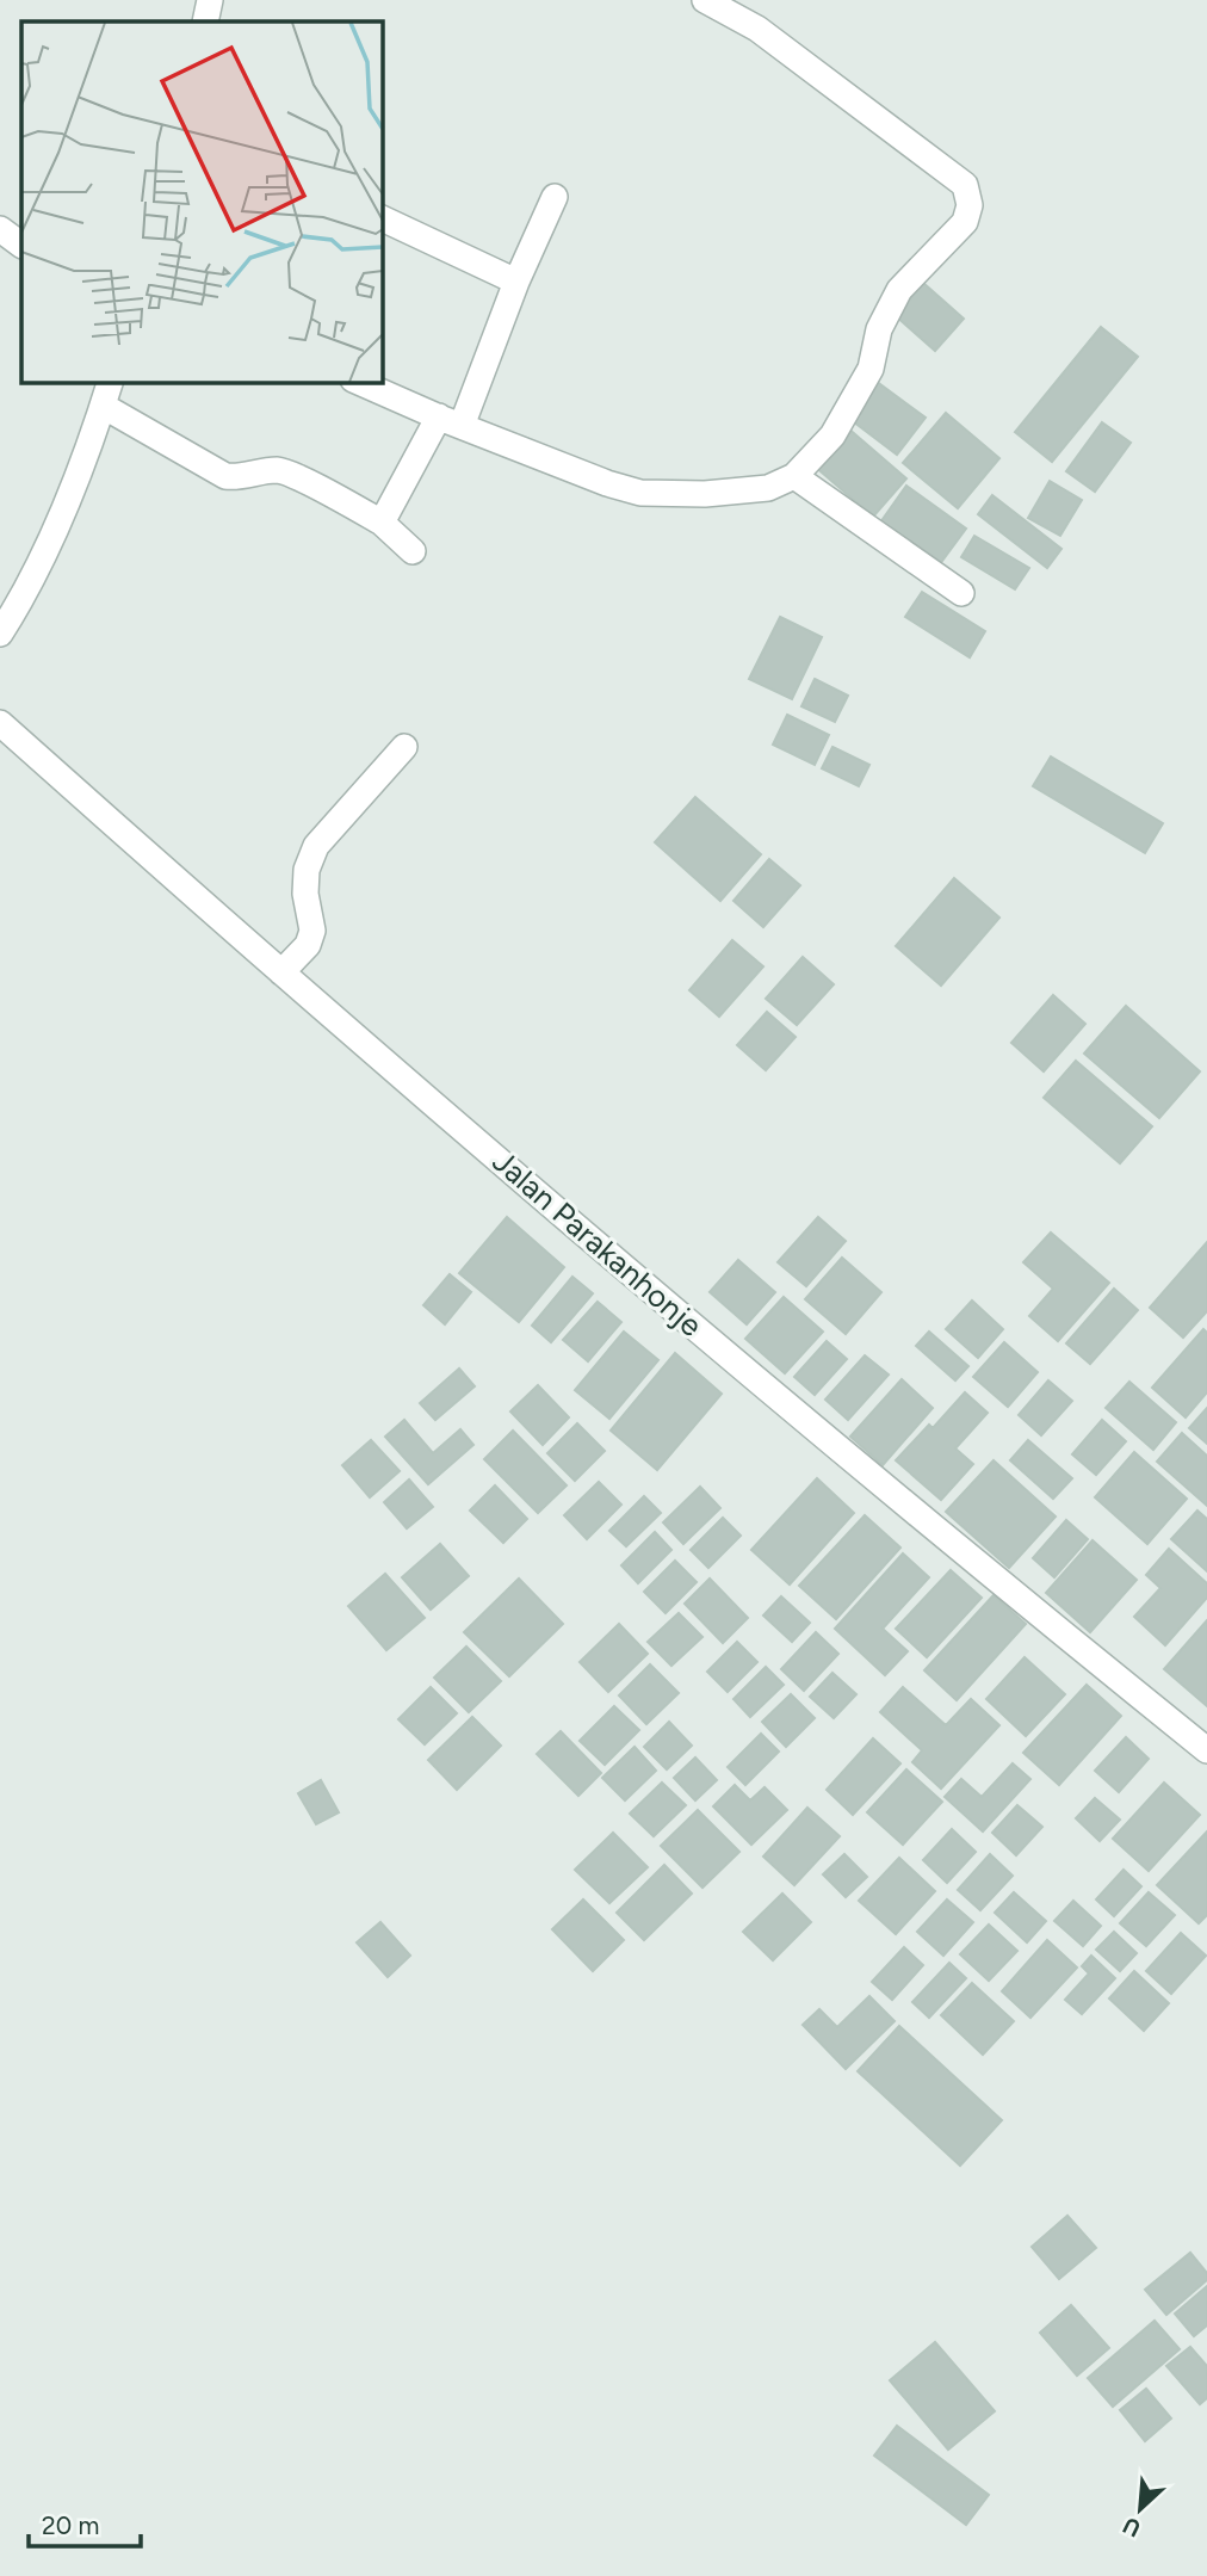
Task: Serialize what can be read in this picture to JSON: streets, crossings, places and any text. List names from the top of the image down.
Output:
{
  "streets": {
    "street": ["Jalan Parakanhonje"]
  },
  "scale_bar": "20 m",
  "north": "bottom left"
}
